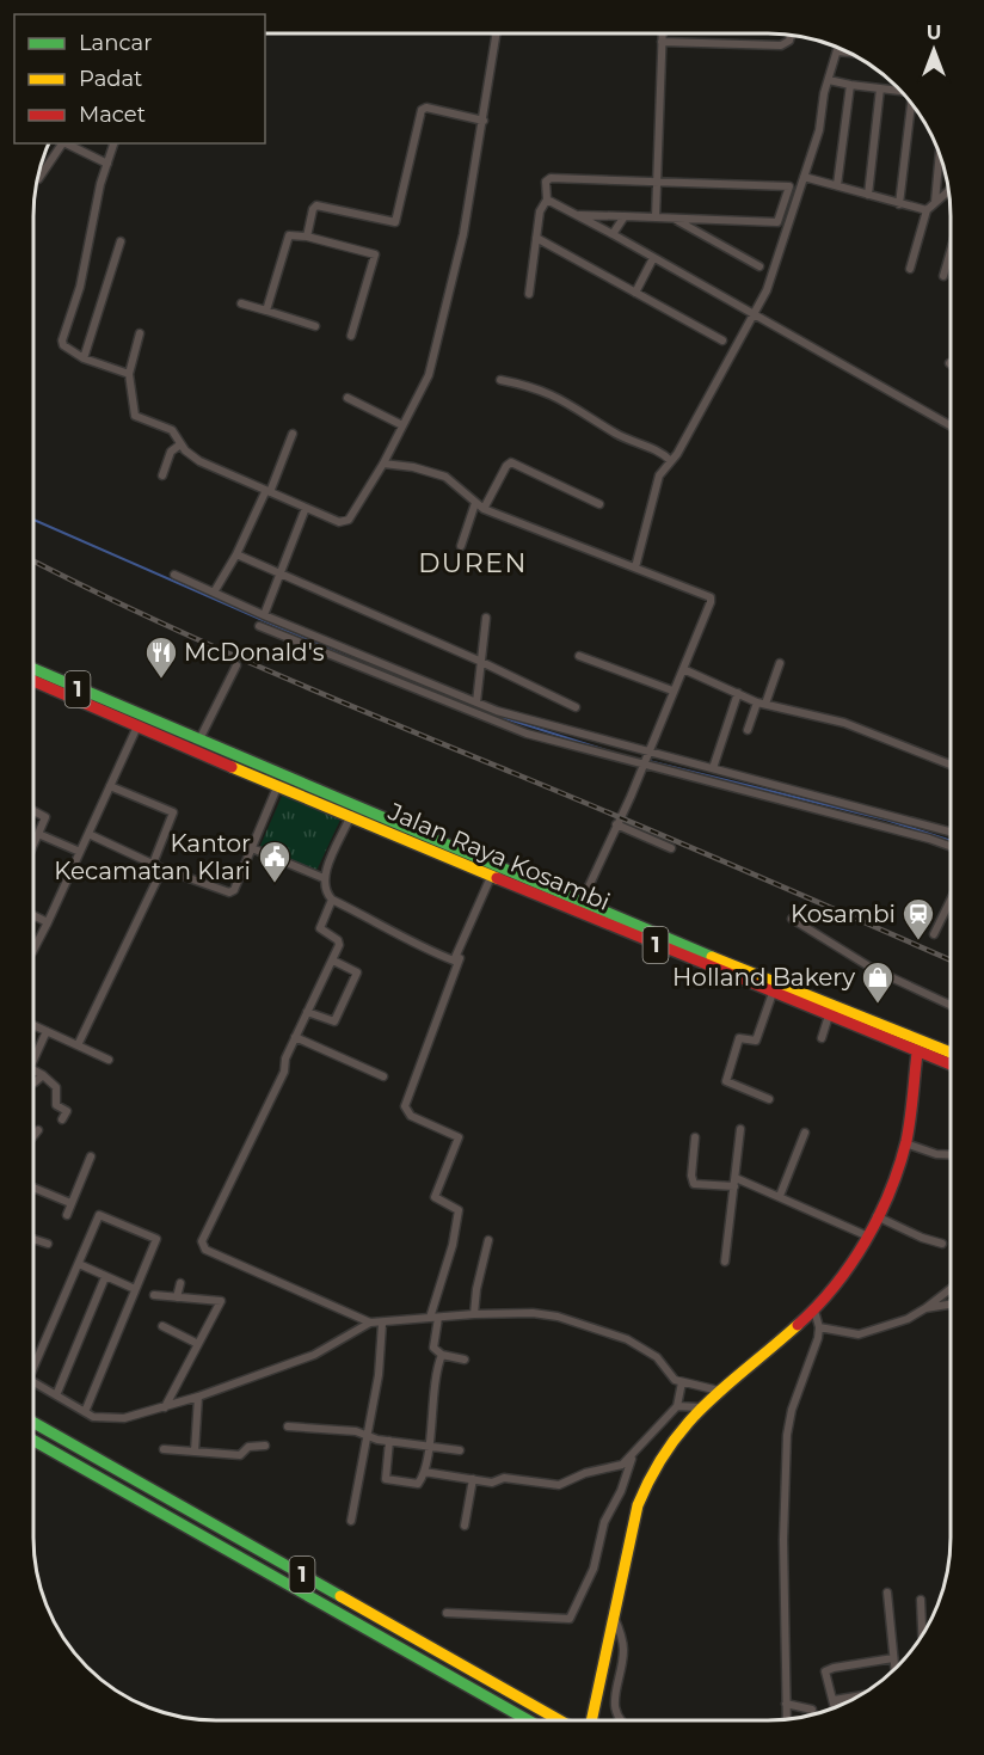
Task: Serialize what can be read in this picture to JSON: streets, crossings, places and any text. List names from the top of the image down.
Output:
{
  "streets": {
    "main road": ["1", "Jalan Raya Kosambi"]
  },
  "districts": ["DUREN"],
  "places": {
    "restaurant": ["McDonald's"],
    "public building": ["Kantor Kecamatan Klari"],
    "station": ["Kosambi"],
    "shop": ["Holland Bakery"]
  },
  "legend": ["Lancar", "Padat", "Macet"],
  "north": "top"
}
